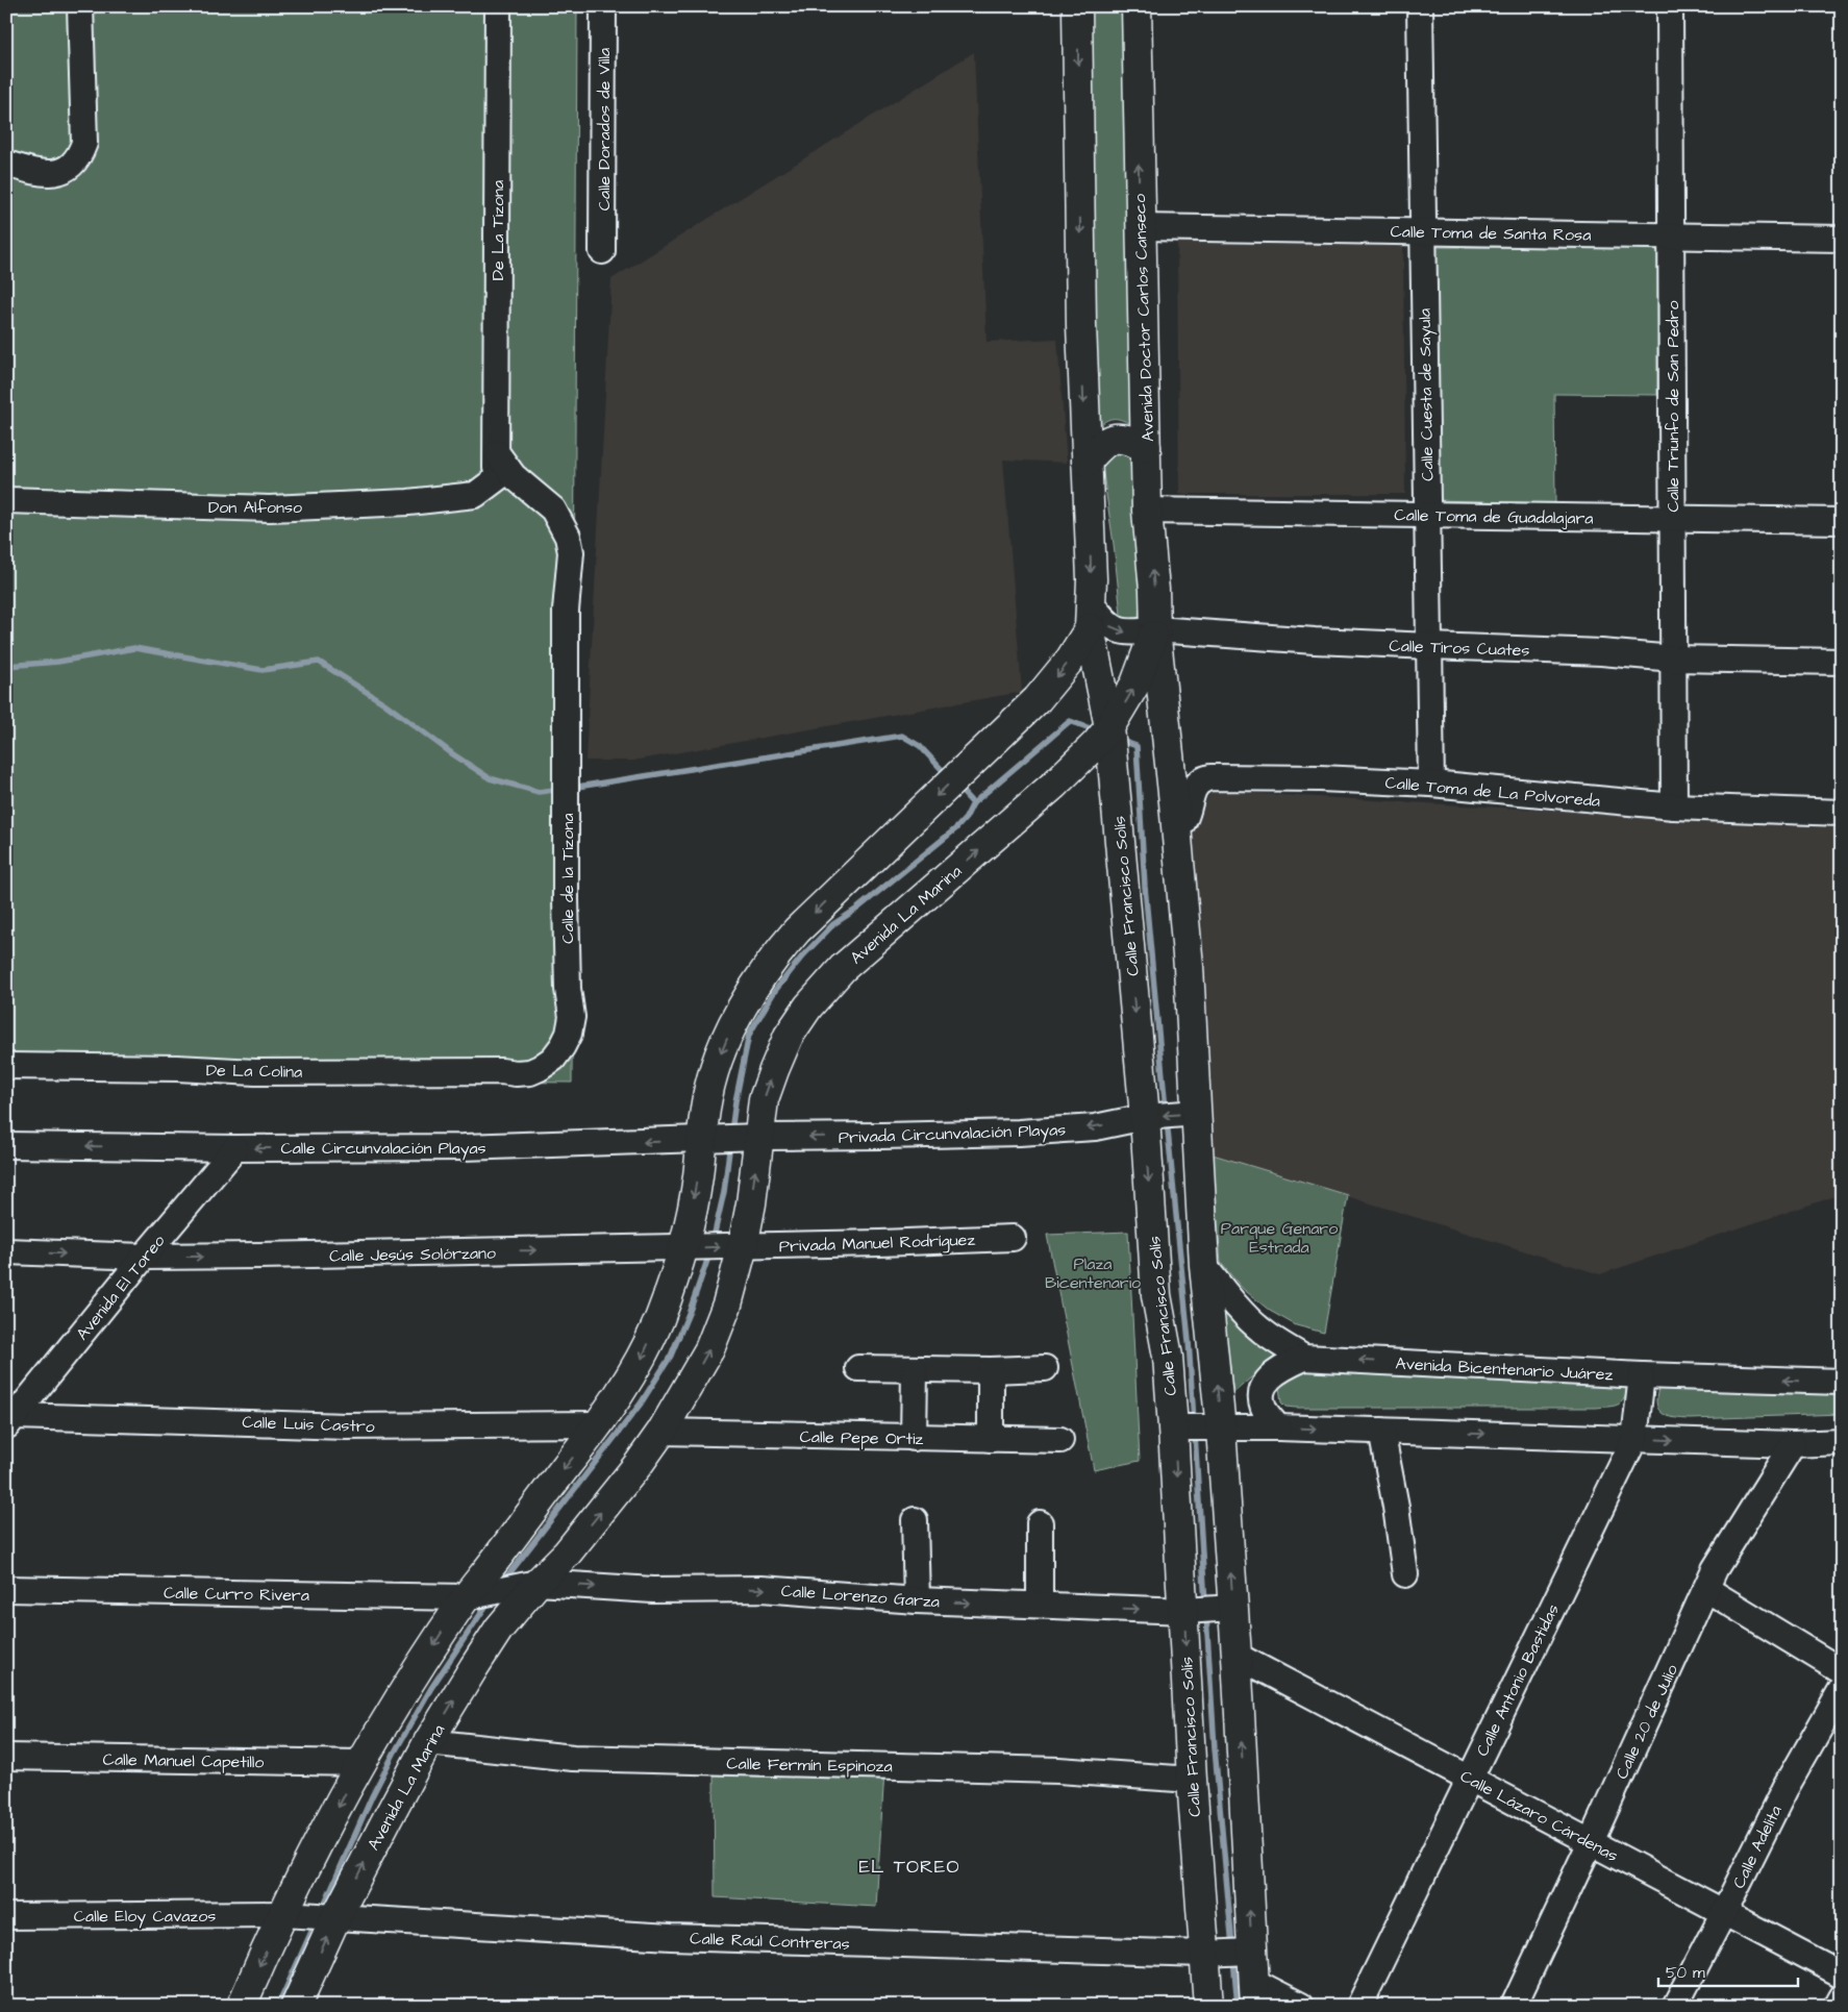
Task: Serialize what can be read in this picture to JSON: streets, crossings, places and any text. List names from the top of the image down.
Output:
{
  "streets": {
    "main road": ["Avenida Doctor Carlos Canseco", "Calle Francisco Solís", "Avenida La Marina"],
    "street": [
      "Calle Dorados de Villa",
      "De La Tizona",
      "Calle Toma de Santa Rosa",
      "Calle Cuesta de Sayula",
      "Calle Triunfo de San Pedro",
      "Don Alfonso",
      "Calle Toma de Guadalajara",
      "Calle Tiros Cuates",
      "Calle Toma de La Polvoreda",
      "Calle de la Tizona",
      "De La Colina",
      "Privada Circunvalación Playas",
      "Calle Circunvalación Playas",
      "Privada Manuel Rodríguez",
      "Calle Jesús Solórzano",
      "Avenida El Toreo",
      "Avenida Bicentenario Juárez",
      "Calle Luis Castro",
      "Calle Pepe Ortiz",
      "Calle Curro Rivera",
      "Calle Lorenzo Garza",
      "Calle Antonio Bastidas",
      "Calle 20 de Julio",
      "Calle Manuel Capetillo",
      "Calle Fermín Espinoza",
      "Calle Lázaro Cárdenas",
      "Calle Adelita",
      "Calle Eloy Cavazos",
      "Calle Raúl Contreras"
    ]
  },
  "crossings": [
    ["De La Tizona", "Don Alfonso"],
    ["De La Tizona", "Calle de la Tizona"],
    ["Calle Toma de Santa Rosa", "Avenida Doctor Carlos Canseco"],
    ["Calle Toma de Santa Rosa", "Calle Cuesta de Sayula"],
    ["Calle Toma de Santa Rosa", "Calle Triunfo de San Pedro"],
    ["Avenida Doctor Carlos Canseco", "Calle Toma de Guadalajara"],
    ["Avenida Doctor Carlos Canseco", "Calle Tiros Cuates"],
    ["Avenida Doctor Carlos Canseco", "Avenida La Marina"],
    ["Calle Cuesta de Sayula", "Calle Toma de Guadalajara"],
    ["Calle Cuesta de Sayula", "Calle Tiros Cuates"],
    ["Calle Cuesta de Sayula", "Calle Toma de La Polvoreda"],
    ["Calle Triunfo de San Pedro", "Calle Toma de Guadalajara"],
    ["Calle Triunfo de San Pedro", "Calle Tiros Cuates"],
    ["Calle Triunfo de San Pedro", "Calle Toma de La Polvoreda"],
    ["Don Alfonso", "Calle de la Tizona"],
    ["Calle Tiros Cuates", "Calle Francisco Solís"],
    ["Calle Tiros Cuates", "Avenida La Marina"],
    ["Calle de la Tizona", "De La Colina"],
    ["Calle Francisco Solís", "Avenida La Marina"],
    ["Calle Francisco Solís", "Privada Circunvalación Playas"],
    ["Calle Francisco Solís", "Calle Lorenzo Garza"],
    ["Calle Francisco Solís", "Calle Fermín Espinoza"],
    ["Calle Francisco Solís", "Calle Raúl Contreras"],
    ["Avenida La Marina", "Privada Circunvalación Playas"],
    ["Avenida La Marina", "Calle Circunvalación Playas"],
    ["Avenida La Marina", "Privada Manuel Rodríguez"],
    ["Avenida La Marina", "Calle Pepe Ortiz"],
    ["Avenida La Marina", "Calle Lorenzo Garza"],
    ["Avenida La Marina", "Calle Fermín Espinoza"],
    ["Avenida La Marina", "Calle Eloy Cavazos"],
    ["Avenida La Marina", "Calle Raúl Contreras"],
    ["Privada Circunvalación Playas", "Calle Circunvalación Playas"],
    ["Calle Circunvalación Playas", "Avenida El Toreo"],
    ["Calle Jesús Solórzano", "Avenida El Toreo"],
    ["Avenida El Toreo", "Calle Luis Castro"],
    ["Avenida Bicentenario Juárez", "Calle Antonio Bastidas"],
    ["Calle Antonio Bastidas", "Calle Lázaro Cárdenas"],
    ["Calle 20 de Julio", "Calle Lázaro Cárdenas"],
    ["Calle Lázaro Cárdenas", "Calle Adelita"],
    ["Calle Eloy Cavazos", "Calle Raúl Contreras"]
  ],
  "one_way": [
    "Privada Circunvalación Playas",
    "Calle Circunvalación Playas",
    "Calle Jesús Solórzano",
    "Calle Lorenzo Garza"
  ],
  "districts": ["EL TOREO"],
  "parks": ["Parque Genaro Estrada", "Plaza Bicentenario"],
  "scale_bar": "50 m"
}
